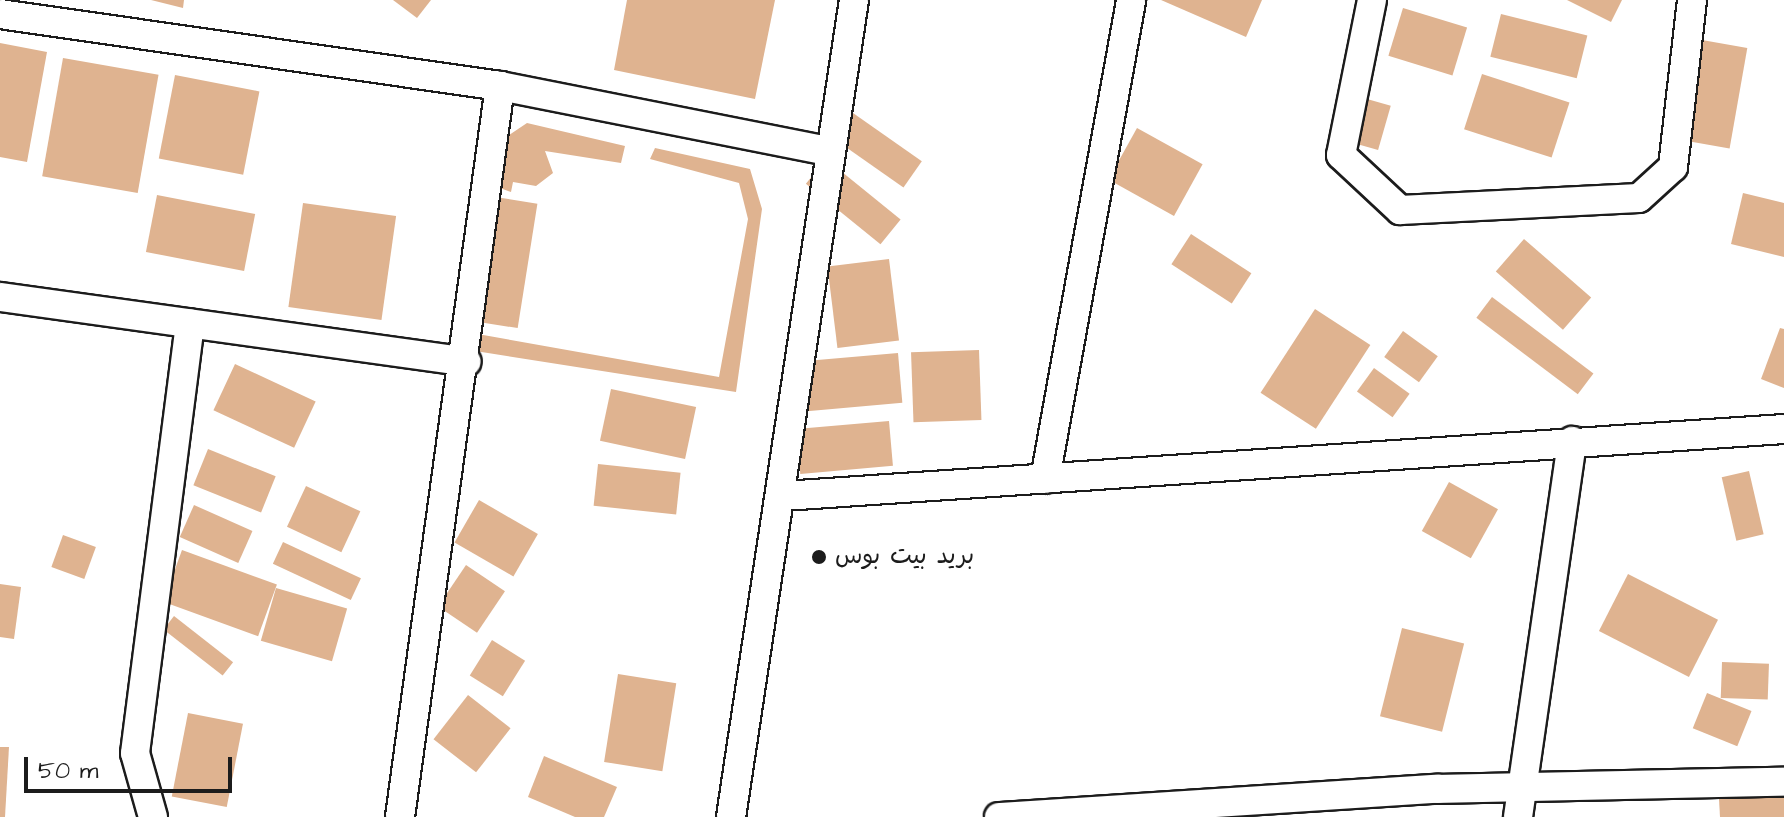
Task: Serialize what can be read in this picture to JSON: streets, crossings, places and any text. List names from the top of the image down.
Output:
{
  "places": ["بريد بيت بوس"],
  "scale_bar": "50 m"
}
